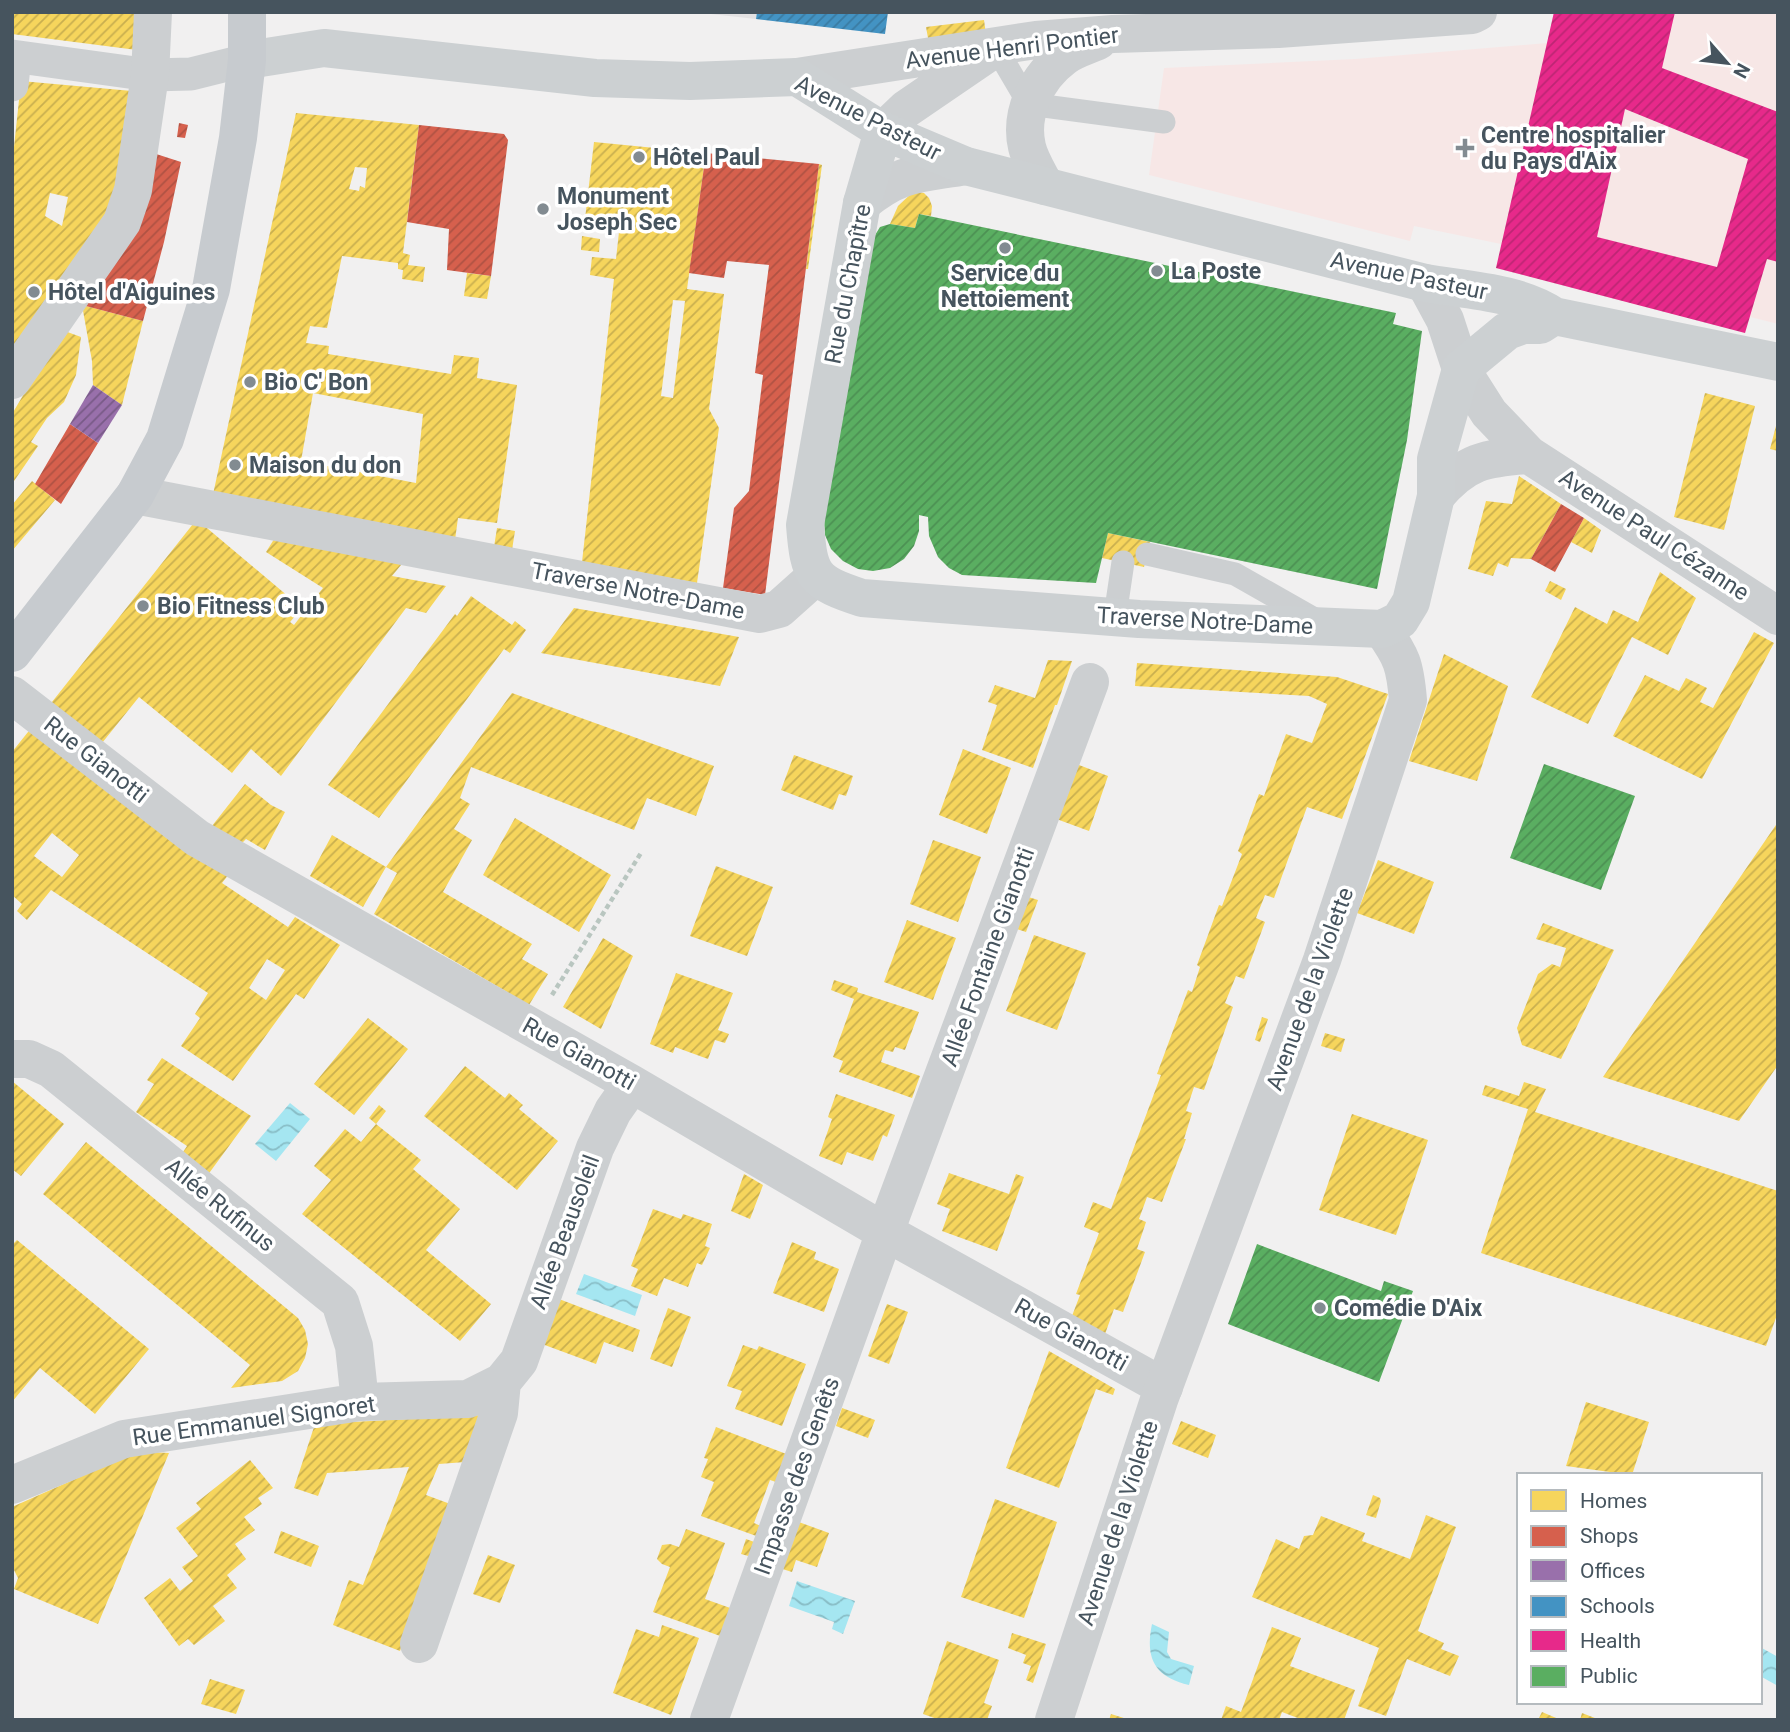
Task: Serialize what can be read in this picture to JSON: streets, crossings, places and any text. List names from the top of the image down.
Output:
{
  "streets": {
    "main road": ["Avenue Pasteur", "Rue du Chapître", "Traverse Notre-Dame"],
    "street": [
      "Avenue Henri Pontier",
      "Avenue Paul Cézanne",
      "Rue Gianotti",
      "Allée Fontaine Gianotti",
      "Avenue de la Violette",
      "Allée Rufinus",
      "Allée Beausoleil",
      "Rue Emmanuel Signoret",
      "Impasse des Genêts"
    ]
  },
  "crossings": [
    ["Avenue Henri Pontier", "Avenue Pasteur"],
    ["Avenue Pasteur", "Rue du Chapître"],
    ["Avenue Pasteur", "Avenue Paul Cézanne"],
    ["Rue du Chapître", "Traverse Notre-Dame"],
    ["Traverse Notre-Dame", "Avenue de la Violette"],
    ["Rue Gianotti", "Allée Fontaine Gianotti"],
    ["Rue Gianotti", "Avenue de la Violette"],
    ["Rue Gianotti", "Allée Beausoleil"],
    ["Rue Gianotti", "Impasse des Genêts"],
    ["Allée Fontaine Gianotti", "Impasse des Genêts"],
    ["Allée Rufinus", "Rue Emmanuel Signoret"],
    ["Allée Beausoleil", "Rue Emmanuel Signoret"]
  ],
  "places": {
    "health": ["Centre hospitalier du Pays d'Aix"],
    "other": [
      "Hôtel Paul",
      "Monument Joseph Sec",
      "Service du Nettoiement",
      "La Poste",
      "Hôtel d'Aiguines",
      "Bio C' Bon",
      "Maison du don",
      "Bio Fitness Club",
      "Comédie D'Aix"
    ]
  },
  "legend": [
    "Homes",
    "Shops",
    "Offices",
    "Schools",
    "Health",
    "Public"
  ],
  "north": "bottom right"
}
